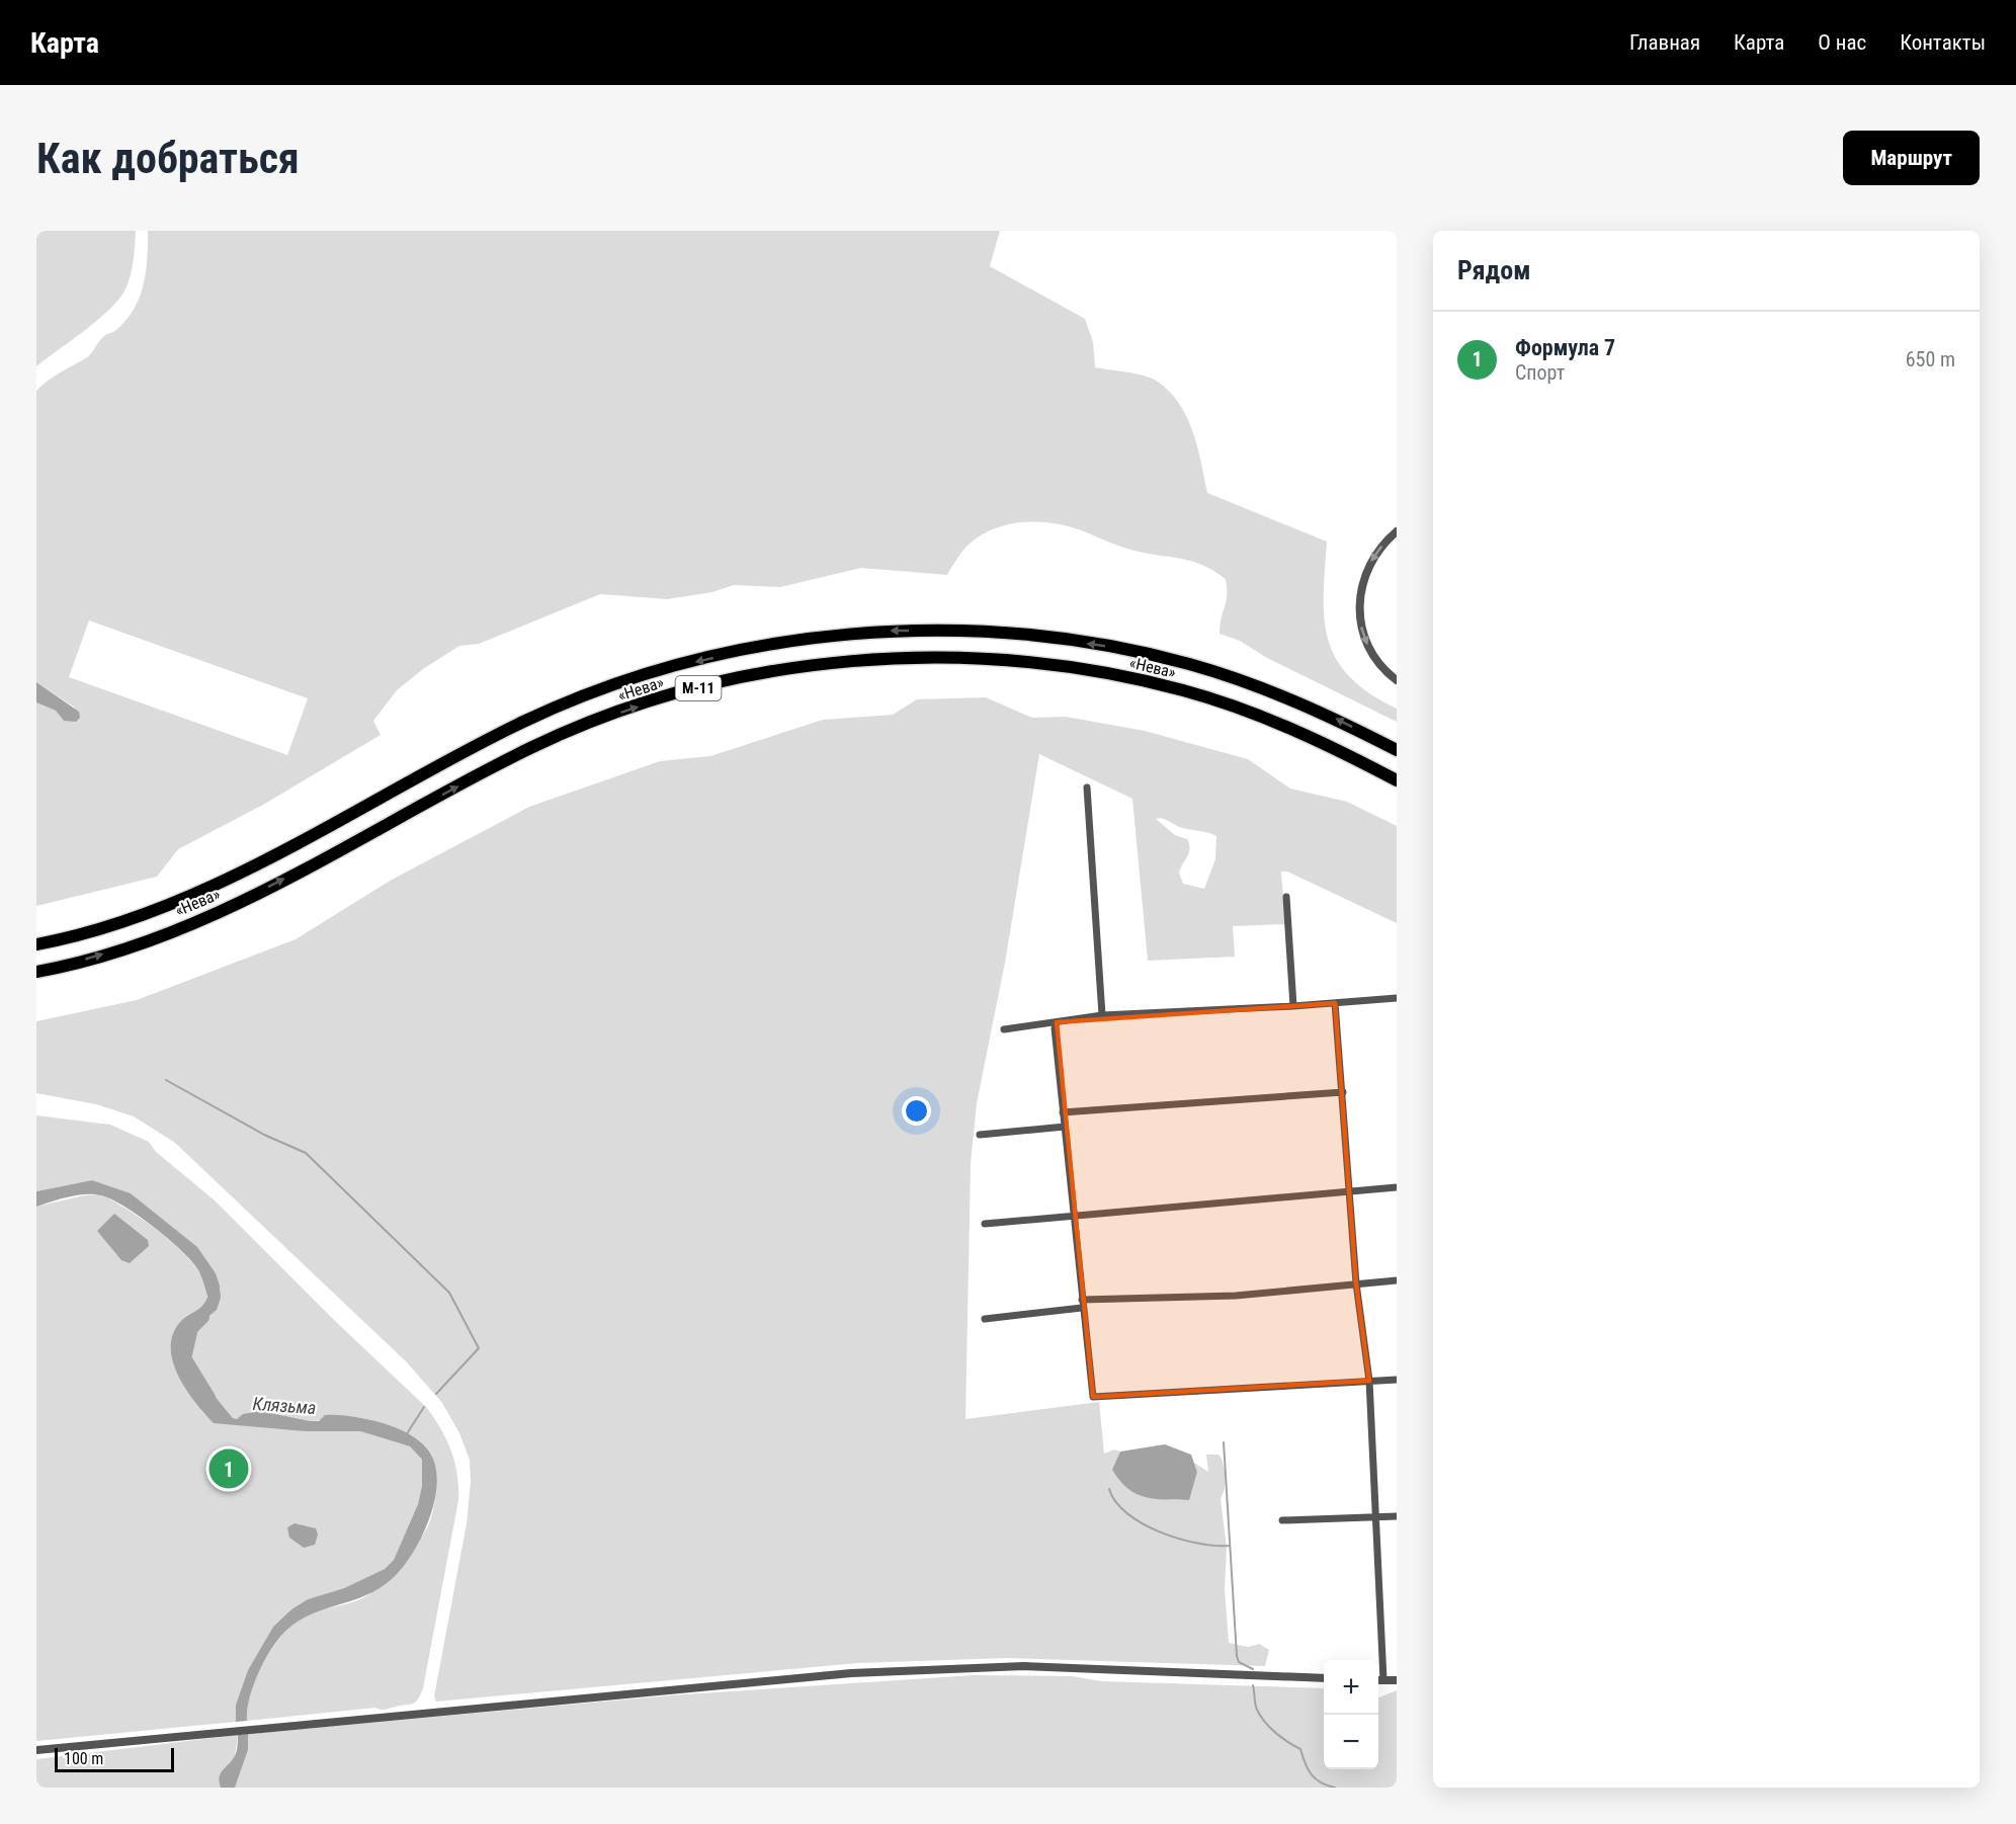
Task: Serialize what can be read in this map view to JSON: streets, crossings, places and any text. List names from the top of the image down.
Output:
{
  "streets": {
    "highway": ["«Нева»", "М-11"]
  },
  "water": ["Клязьма"],
  "scale_bar": "100 m",
  "page": {
    "header": "Карта",
    "nav": [
      "Главная",
      "Карта",
      "О нас",
      "Контакты"
    ],
    "buttons": "Маршрут",
    "title": "Как добраться",
    "heading": "Рядом",
    "list": [
      {
        "mark": "1",
        "name": "Формула 7",
        "note": "Спорт",
        "value": "650 m"
      }
    ],
    "pins": "1",
    "map_buttons": ["+", "−"],
    "scale": "100 m"
  }
}
